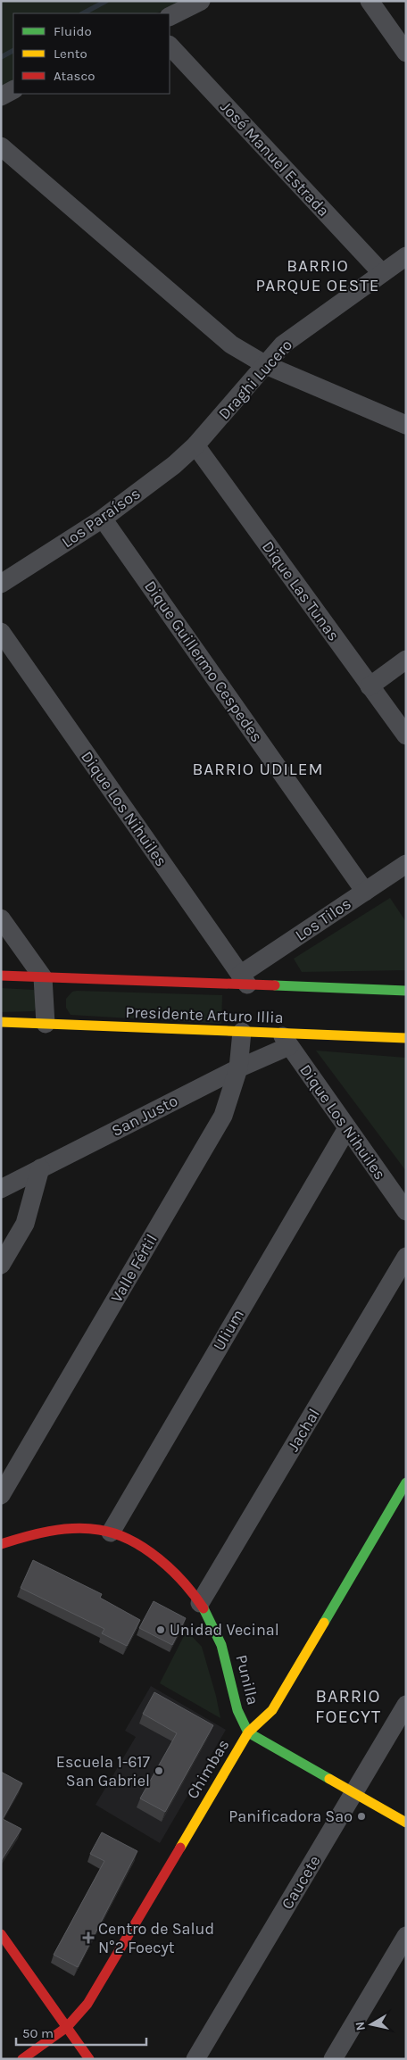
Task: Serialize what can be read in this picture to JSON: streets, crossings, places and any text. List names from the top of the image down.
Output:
{
  "streets": {
    "street": [
      "José Manuel Estrada",
      "Draghi Lucero",
      "Los Paraísos",
      "Dique Las Tunas",
      "Dique Guillermo Cespedes",
      "Dique Los Nihuiles",
      "Los Tilos",
      "Presidente Arturo Illia",
      "San Justo",
      "Valle Fértil",
      "Ulium",
      "Jachal",
      "Punilla",
      "Chimbas",
      "Caucete"
    ]
  },
  "crossings": [
    ["José Manuel Estrada", "Draghi Lucero"],
    ["Draghi Lucero", "Los Paraísos"],
    ["Draghi Lucero", "Dique Las Tunas"],
    ["Los Paraísos", "Dique Las Tunas"],
    ["Los Paraísos", "Dique Guillermo Cespedes"],
    ["Dique Guillermo Cespedes", "Los Tilos"],
    ["Dique Los Nihuiles", "Los Tilos"],
    ["Dique Los Nihuiles", "Presidente Arturo Illia"],
    ["Dique Los Nihuiles", "San Justo"],
    ["Dique Los Nihuiles", "Ulium"],
    ["Los Tilos", "Presidente Arturo Illia"],
    ["Presidente Arturo Illia", "San Justo"],
    ["Presidente Arturo Illia", "Valle Fértil"],
    ["San Justo", "Valle Fértil"],
    ["Ulium", "Punilla"],
    ["Jachal", "Punilla"],
    ["Punilla", "Chimbas"]
  ],
  "districts": ["BARRIO PARQUE OESTE", "BARRIO UDILEM", "BARRIO FOECYT"],
  "places": {
    "other": ["Unidad Vecinal", "Escuela 1-617 San Gabriel", "Panificadora Sao"],
    "health": ["Centro de Salud N°2 Foecyt"]
  },
  "legend": ["Fluido", "Lento", "Atasco"],
  "scale_bar": "50 m",
  "north": "left"
}
